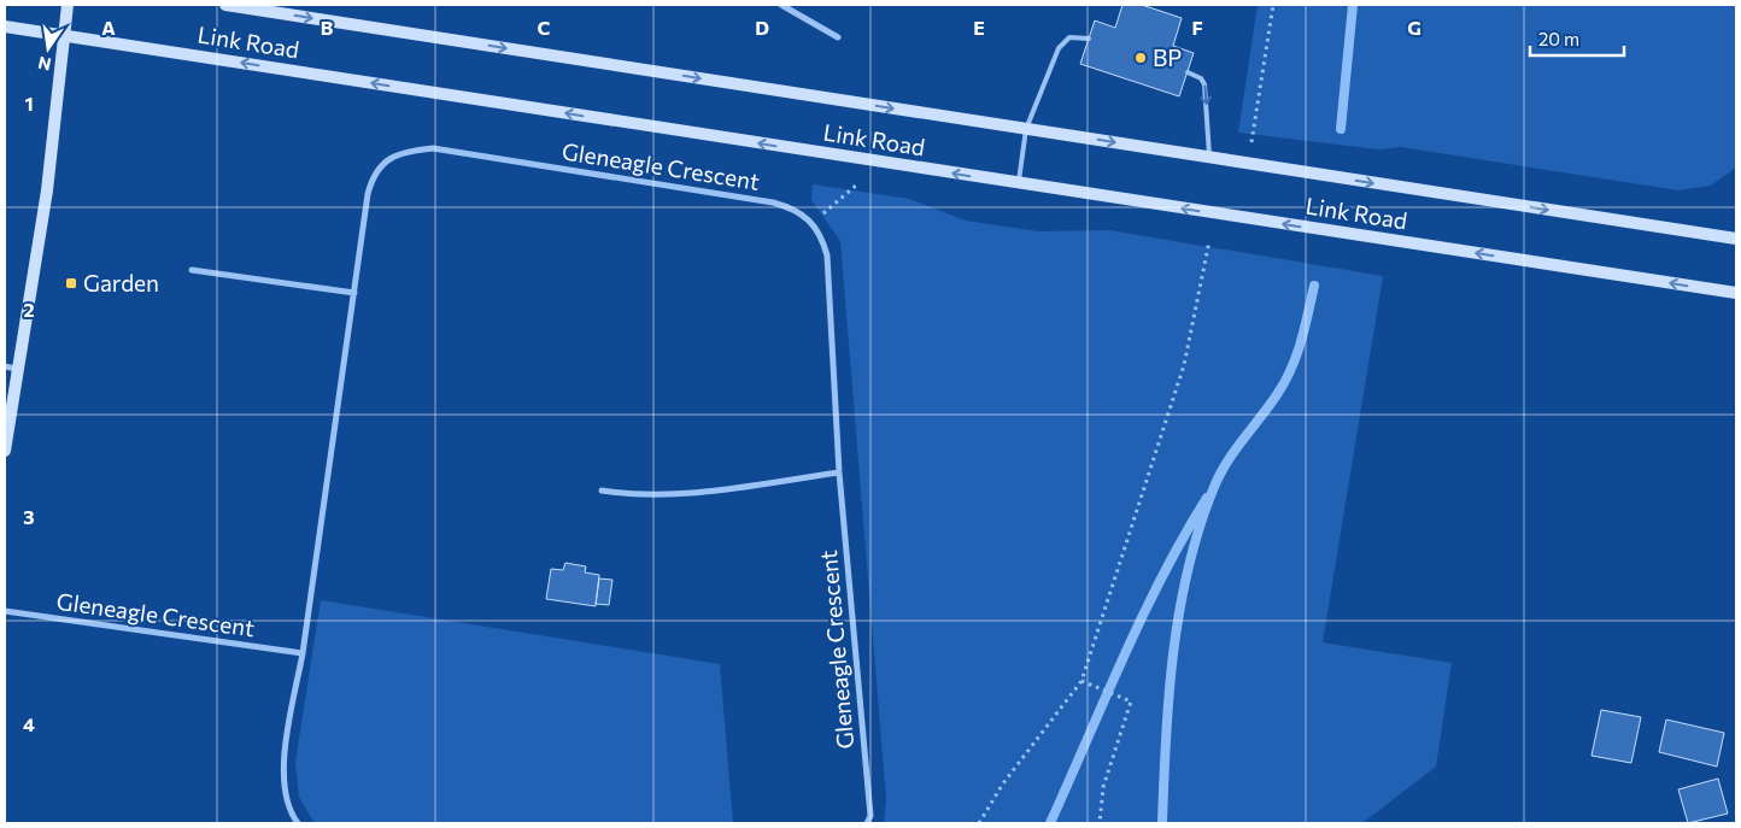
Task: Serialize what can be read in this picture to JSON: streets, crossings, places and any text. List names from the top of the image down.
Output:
{
  "streets": {
    "street": ["Link Road", "Gleneagle Crescent"]
  },
  "places": {
    "other": ["BP"],
    "transit": ["Garden"]
  },
  "scale_bar": "20 m",
  "north": "bottom",
  "grid": {
    "columns": [
      "A",
      "B",
      "C",
      "D",
      "E",
      "F",
      "G"
    ],
    "rows": [
      "1",
      "2",
      "3",
      "4"
    ]
  }
}
